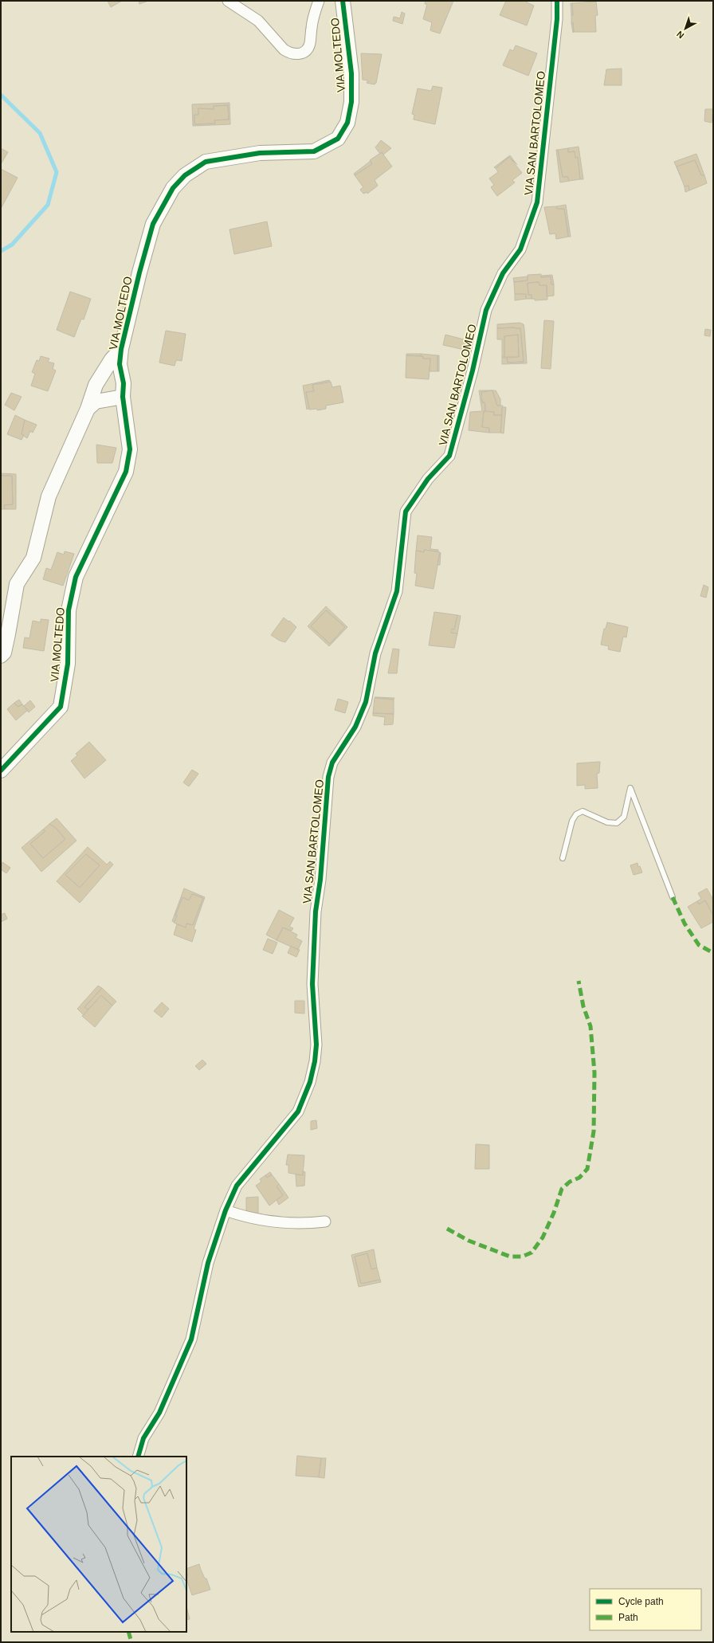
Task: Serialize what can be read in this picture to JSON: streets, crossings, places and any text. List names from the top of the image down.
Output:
{
  "streets": {
    "street": ["VIA MOLTEDO", "VIA SAN BARTOLOMEO"]
  },
  "legend": ["Cycle path", "Path"],
  "north": "bottom left"
}
